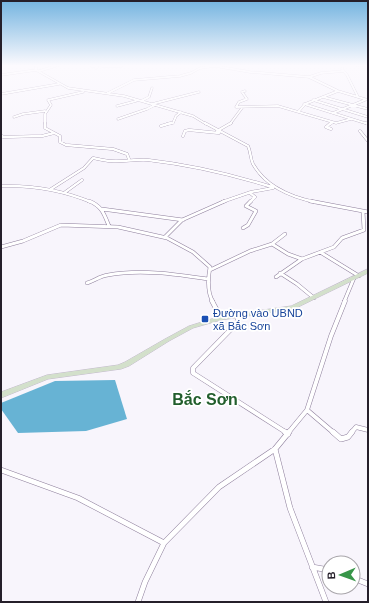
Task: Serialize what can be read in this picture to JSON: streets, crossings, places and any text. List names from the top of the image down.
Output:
{
  "districts": ["Bắc Sơn"],
  "places": {
    "transit": ["Đường vào UBND xã Bắc Sơn"]
  },
  "north": "left"
}
